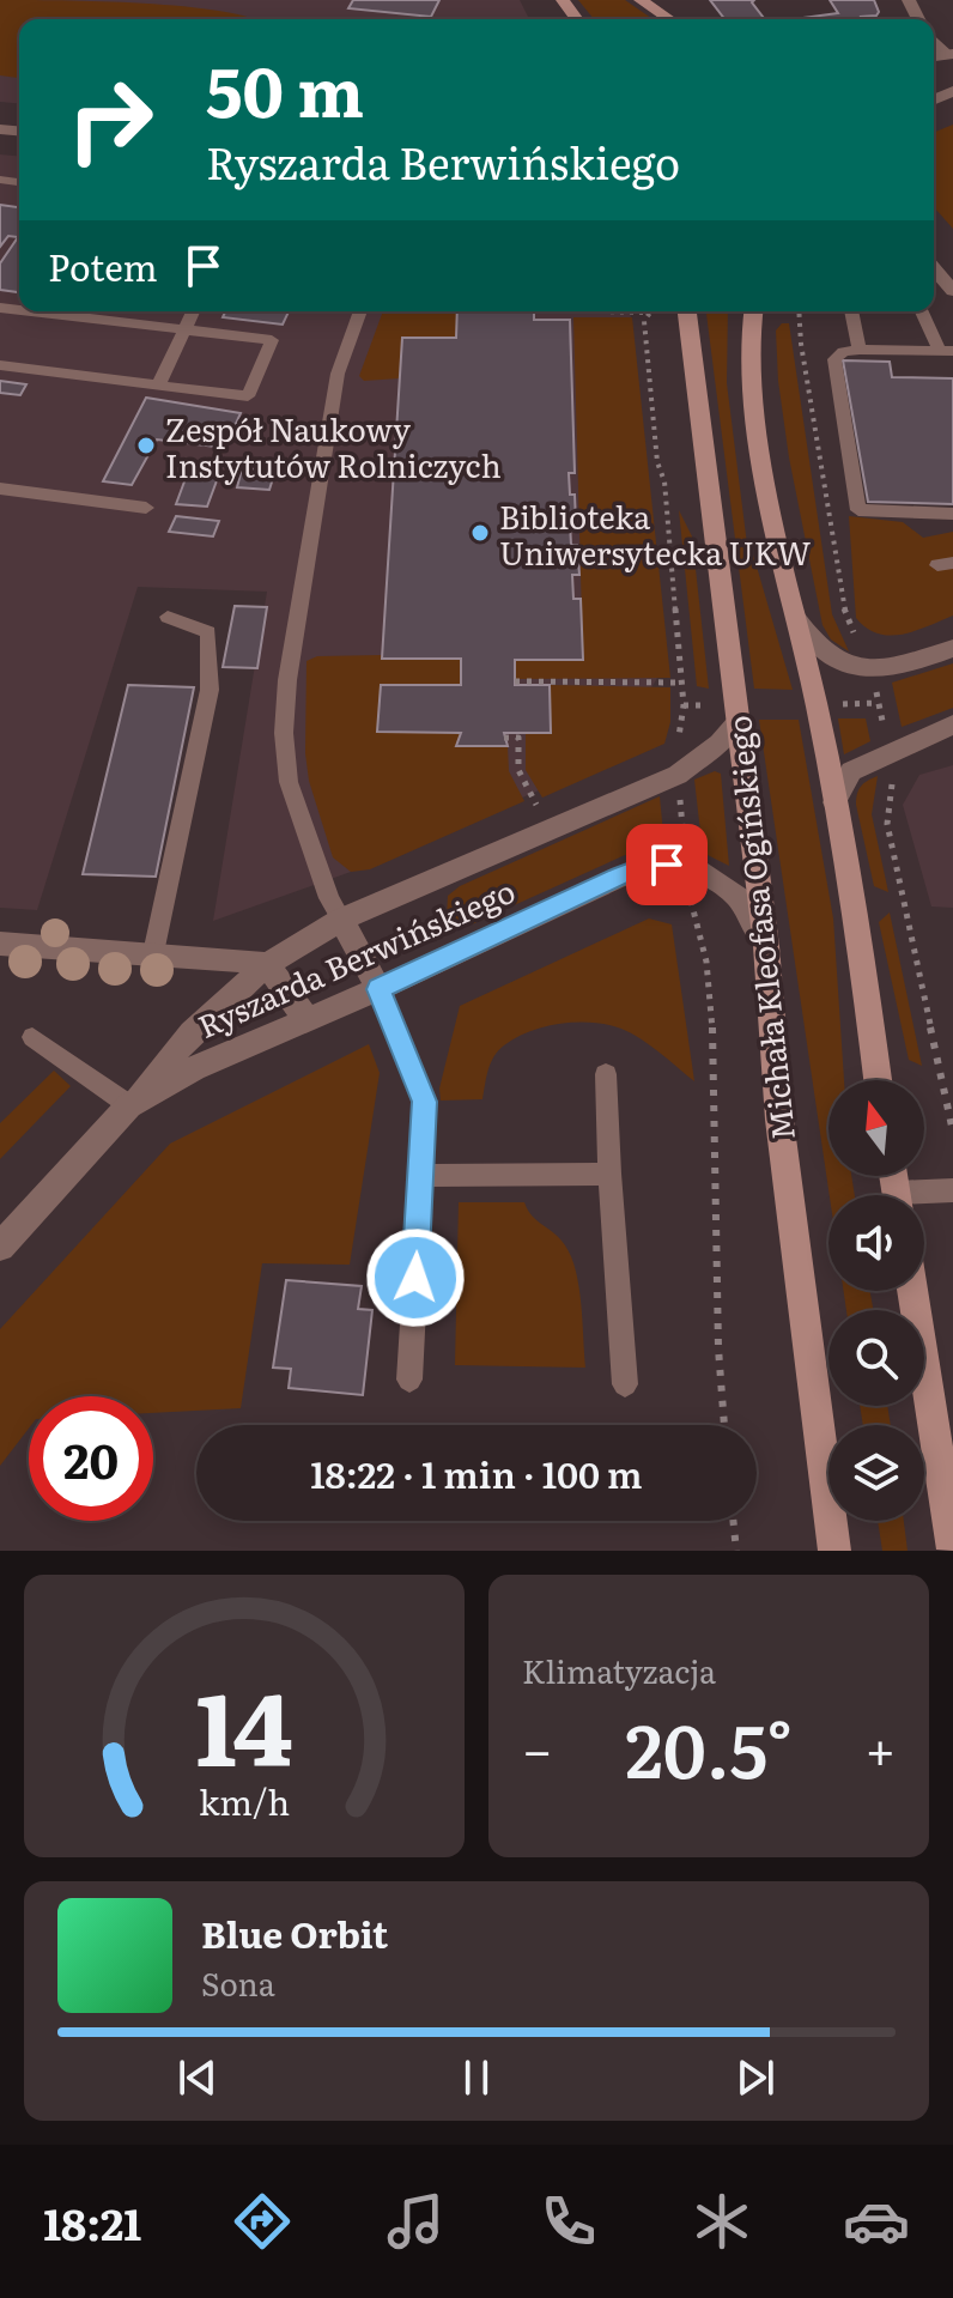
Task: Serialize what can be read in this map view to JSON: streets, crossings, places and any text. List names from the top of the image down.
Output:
{
  "streets": {
    "main road": ["Michała Kleofasa Ogińskiego"],
    "street": ["Ryszarda Berwińskiego"]
  },
  "crossings": [
    ["Michała Kleofasa Ogińskiego", "Ryszarda Berwińskiego"]
  ],
  "places": ["Zespół Naukowy Instytutów Rolniczych", "Biblioteka Uniwersytecka UKW"],
  "north": "top",
  "page": {
    "turn": ["50 m", "Ryszarda Berwińskiego"],
    "then": "Potem",
    "limit": "20",
    "trip": "18:22 · 1 min · 100 m",
    "tile": "Klimatyzacja",
    "heat": ["−", "20.5°", "+"],
    "song": ["Blue Orbit", "Sona"],
    "tabs": "18:21",
    "gauge": ["14", "km/h"]
  }
}
